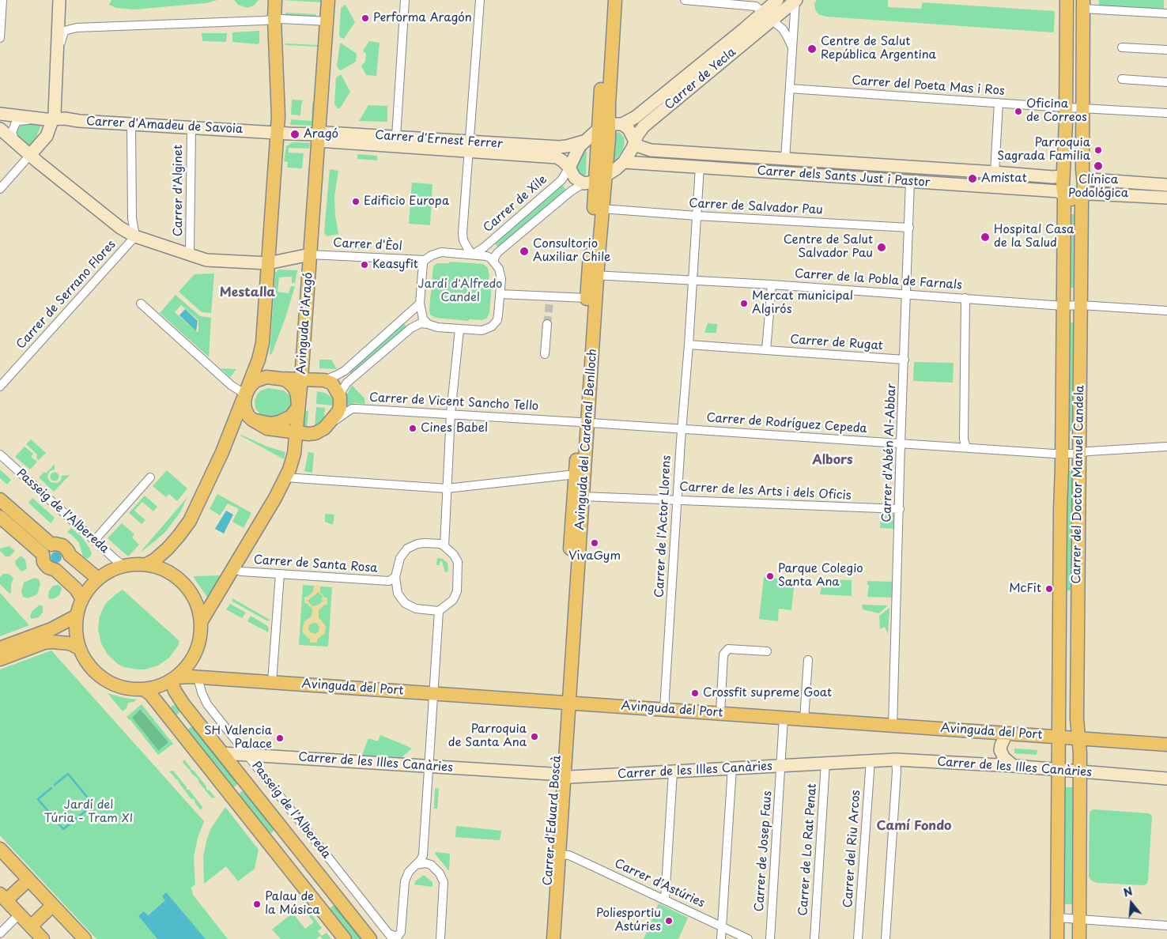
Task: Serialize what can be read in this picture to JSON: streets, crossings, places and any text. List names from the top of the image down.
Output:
{
  "streets": {
    "main road": [
      "Avinguda d'Aragó",
      "Avinguda del Cardenal Benlloch",
      "Carrer del Doctor Manuel Candela",
      "Passeig de l'Albereda",
      "Avinguda del Port",
      "Carrer d'Eduard Boscà"
    ],
    "street": [
      "Carrer de Yecla",
      "Carrer del Poeta Mas i Ros",
      "Carrer d'Amadeu de Savoia",
      "Carrer d'Ernest Ferrer",
      "Carrer dels Sants Just i Pastor",
      "Carrer d'Alginet",
      "Carrer de Xile",
      "Carrer de Salvador Pau",
      "Carrer d'Èol",
      "Carrer de la Pobla de Farnals",
      "Carrer de Serrano Flores",
      "Carrer de Rugat",
      "Carrer de Vicent Sancho Tello",
      "Carrer de Rodríguez Cepeda",
      "Carrer d'Abén Al-Abbar",
      "Carrer de les Arts i dels Oficis",
      "Carrer de l'Actor Llorens",
      "Carrer de Santa Rosa",
      "Carrer de les Illes Canàries",
      "Carrer del Riu Arcos",
      "Carrer de Lo Rat Penat",
      "Carrer de Josep Faus",
      "Carrer d'Astúries"
    ]
  },
  "crossings": [
    ["Carrer de Yecla", "Carrer dels Sants Just i Pastor"],
    ["Carrer d'Amadeu de Savoia", "Carrer d'Ernest Ferrer"],
    ["Carrer d'Amadeu de Savoia", "Carrer d'Alginet"],
    ["Carrer d'Amadeu de Savoia", "Avinguda d'Aragó"],
    ["Carrer d'Ernest Ferrer", "Avinguda d'Aragó"],
    ["Carrer dels Sants Just i Pastor", "Carrer d'Abén Al-Abbar"],
    ["Carrer dels Sants Just i Pastor", "Carrer del Doctor Manuel Candela"],
    ["Carrer dels Sants Just i Pastor", "Carrer de l'Actor Llorens"],
    ["Carrer de Xile", "Carrer d'Èol"],
    ["Carrer de Salvador Pau", "Avinguda del Cardenal Benlloch"],
    ["Carrer de Salvador Pau", "Carrer d'Abén Al-Abbar"],
    ["Carrer de Salvador Pau", "Carrer de l'Actor Llorens"],
    ["Carrer d'Èol", "Avinguda d'Aragó"],
    ["Carrer de la Pobla de Farnals", "Avinguda del Cardenal Benlloch"],
    ["Carrer de la Pobla de Farnals", "Carrer d'Abén Al-Abbar"],
    ["Carrer de la Pobla de Farnals", "Carrer del Doctor Manuel Candela"],
    ["Carrer de la Pobla de Farnals", "Carrer de l'Actor Llorens"],
    ["Avinguda d'Aragó", "Passeig de l'Albereda"],
    ["Avinguda d'Aragó", "Carrer de Santa Rosa"],
    ["Avinguda d'Aragó", "Avinguda del Port"],
    ["Carrer de Rugat", "Carrer d'Abén Al-Abbar"],
    ["Carrer de Rugat", "Carrer de l'Actor Llorens"],
    ["Carrer de Vicent Sancho Tello", "Carrer de Rodríguez Cepeda"],
    ["Carrer de Vicent Sancho Tello", "Avinguda del Cardenal Benlloch"],
    ["Carrer de Rodríguez Cepeda", "Avinguda del Cardenal Benlloch"],
    ["Carrer de Rodríguez Cepeda", "Carrer d'Abén Al-Abbar"],
    ["Carrer de Rodríguez Cepeda", "Carrer del Doctor Manuel Candela"],
    ["Carrer de Rodríguez Cepeda", "Carrer de l'Actor Llorens"],
    ["Avinguda del Cardenal Benlloch", "Carrer de les Arts i dels Oficis"],
    ["Avinguda del Cardenal Benlloch", "Avinguda del Port"],
    ["Avinguda del Cardenal Benlloch", "Carrer d'Eduard Boscà"],
    ["Carrer d'Abén Al-Abbar", "Carrer de les Arts i dels Oficis"],
    ["Carrer d'Abén Al-Abbar", "Avinguda del Port"],
    ["Carrer del Doctor Manuel Candela", "Avinguda del Port"],
    ["Carrer del Doctor Manuel Candela", "Carrer de les Illes Canàries"],
    ["Carrer de les Arts i dels Oficis", "Carrer de l'Actor Llorens"],
    ["Passeig de l'Albereda", "Avinguda del Port"],
    ["Passeig de l'Albereda", "Carrer de les Illes Canàries"],
    ["Carrer de l'Actor Llorens", "Avinguda del Port"],
    ["Avinguda del Port", "Carrer d'Eduard Boscà"],
    ["Avinguda del Port", "Carrer de Josep Faus"],
    ["Carrer de les Illes Canàries", "Carrer d'Eduard Boscà"],
    ["Carrer de les Illes Canàries", "Carrer del Riu Arcos"],
    ["Carrer de les Illes Canàries", "Carrer de Lo Rat Penat"],
    ["Carrer de les Illes Canàries", "Carrer de Josep Faus"],
    ["Carrer d'Eduard Boscà", "Carrer d'Astúries"]
  ],
  "districts": ["Mestalla", "Albors", "Camí Fondo"],
  "parks": ["Jardí d'Alfredo Candel", "Jardí del Túria - Tram XI"],
  "places": [
    "Performa Aragón",
    "Centre de Salut República Argentina",
    "Oficina de Correos",
    "Aragó",
    "Parroquia Sagrada Familia",
    "Clínica Podológica",
    "Amistat",
    "Edificio Europa",
    "Hospital Casa de la Salud",
    "Centre de Salut Salvador Pau",
    "Consultorio Auxiliar Chile",
    "Keasyfit",
    "Mercat municipal Algirós",
    "Cines Babel",
    "VivaGym",
    "Parque Colegio Santa Ana",
    "McFit",
    "Crossfit supreme Goat",
    "Parroquia de Santa Ana",
    "SH Valencia Palace",
    "Palau de la Música",
    "Poliesportiu Astúries"
  ],
  "north": "top"
}
